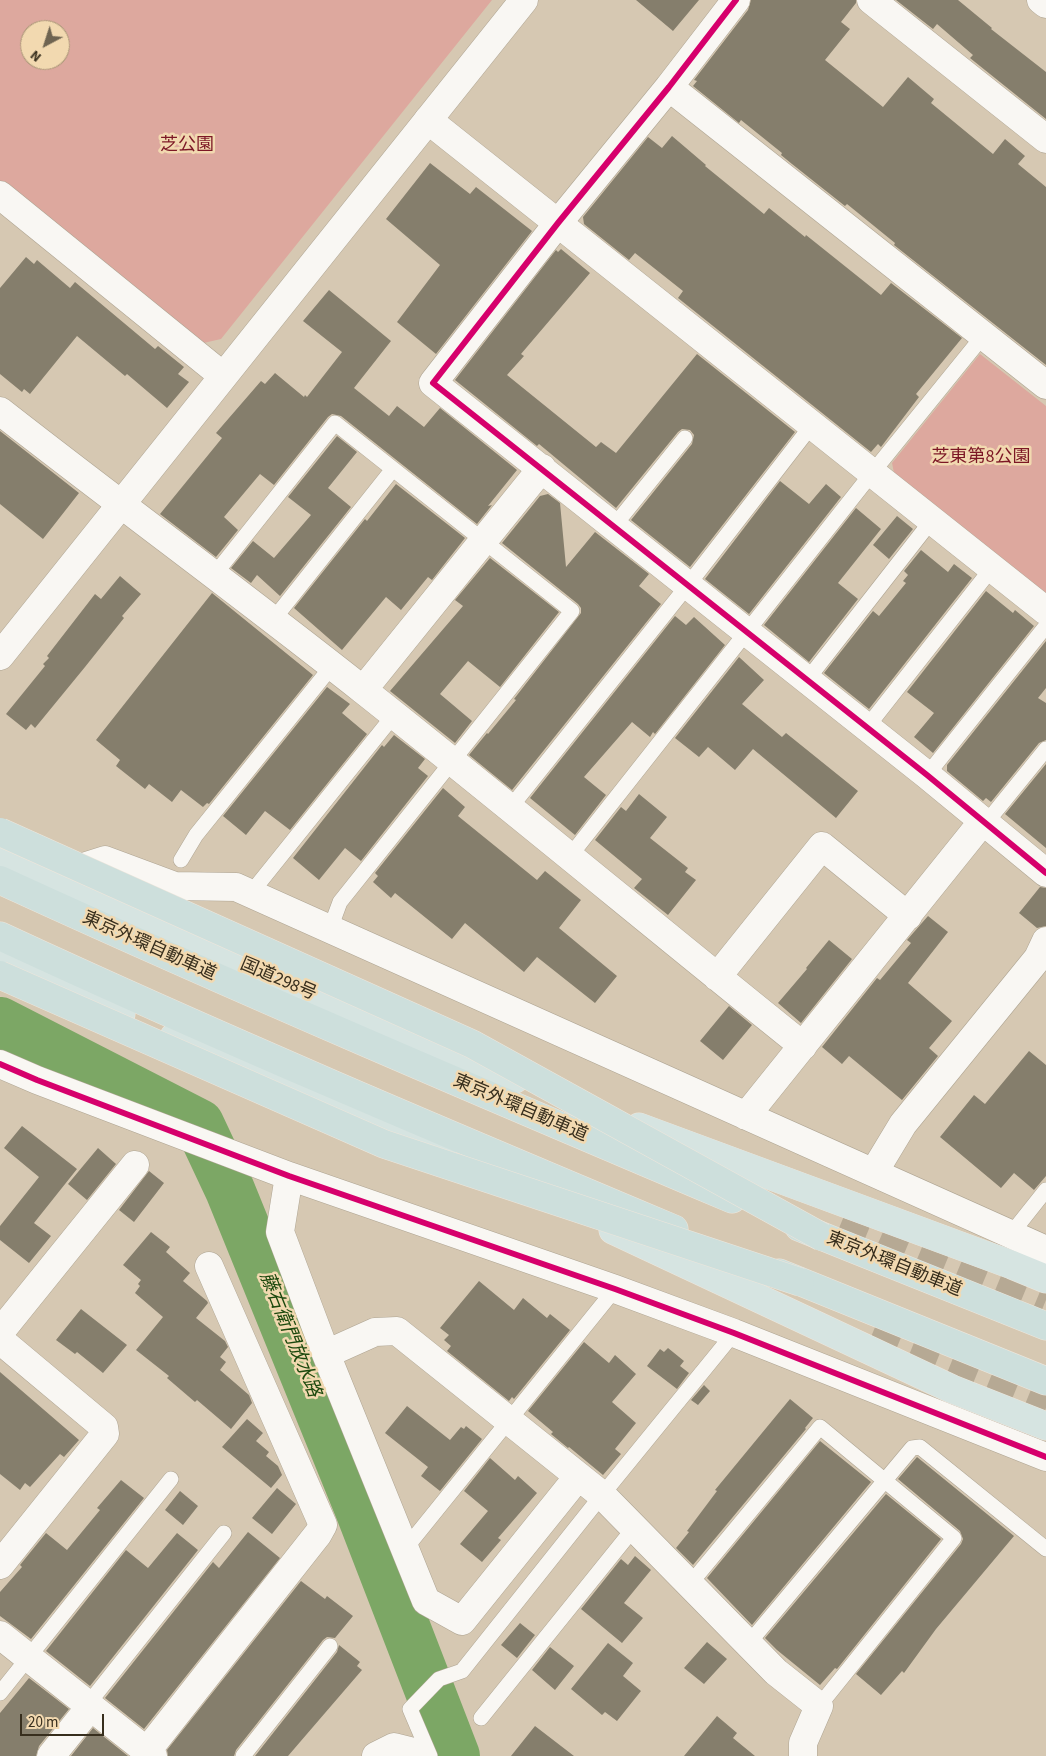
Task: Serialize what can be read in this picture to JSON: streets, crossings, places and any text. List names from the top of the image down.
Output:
{
  "streets": {
    "highway": ["東京外環自動車道", "国道298号"]
  },
  "water": ["藤右衛門放水路"],
  "parks": ["芝公園", "芝東第8公園"],
  "scale_bar": "20 m",
  "north": "bottom left"
}
